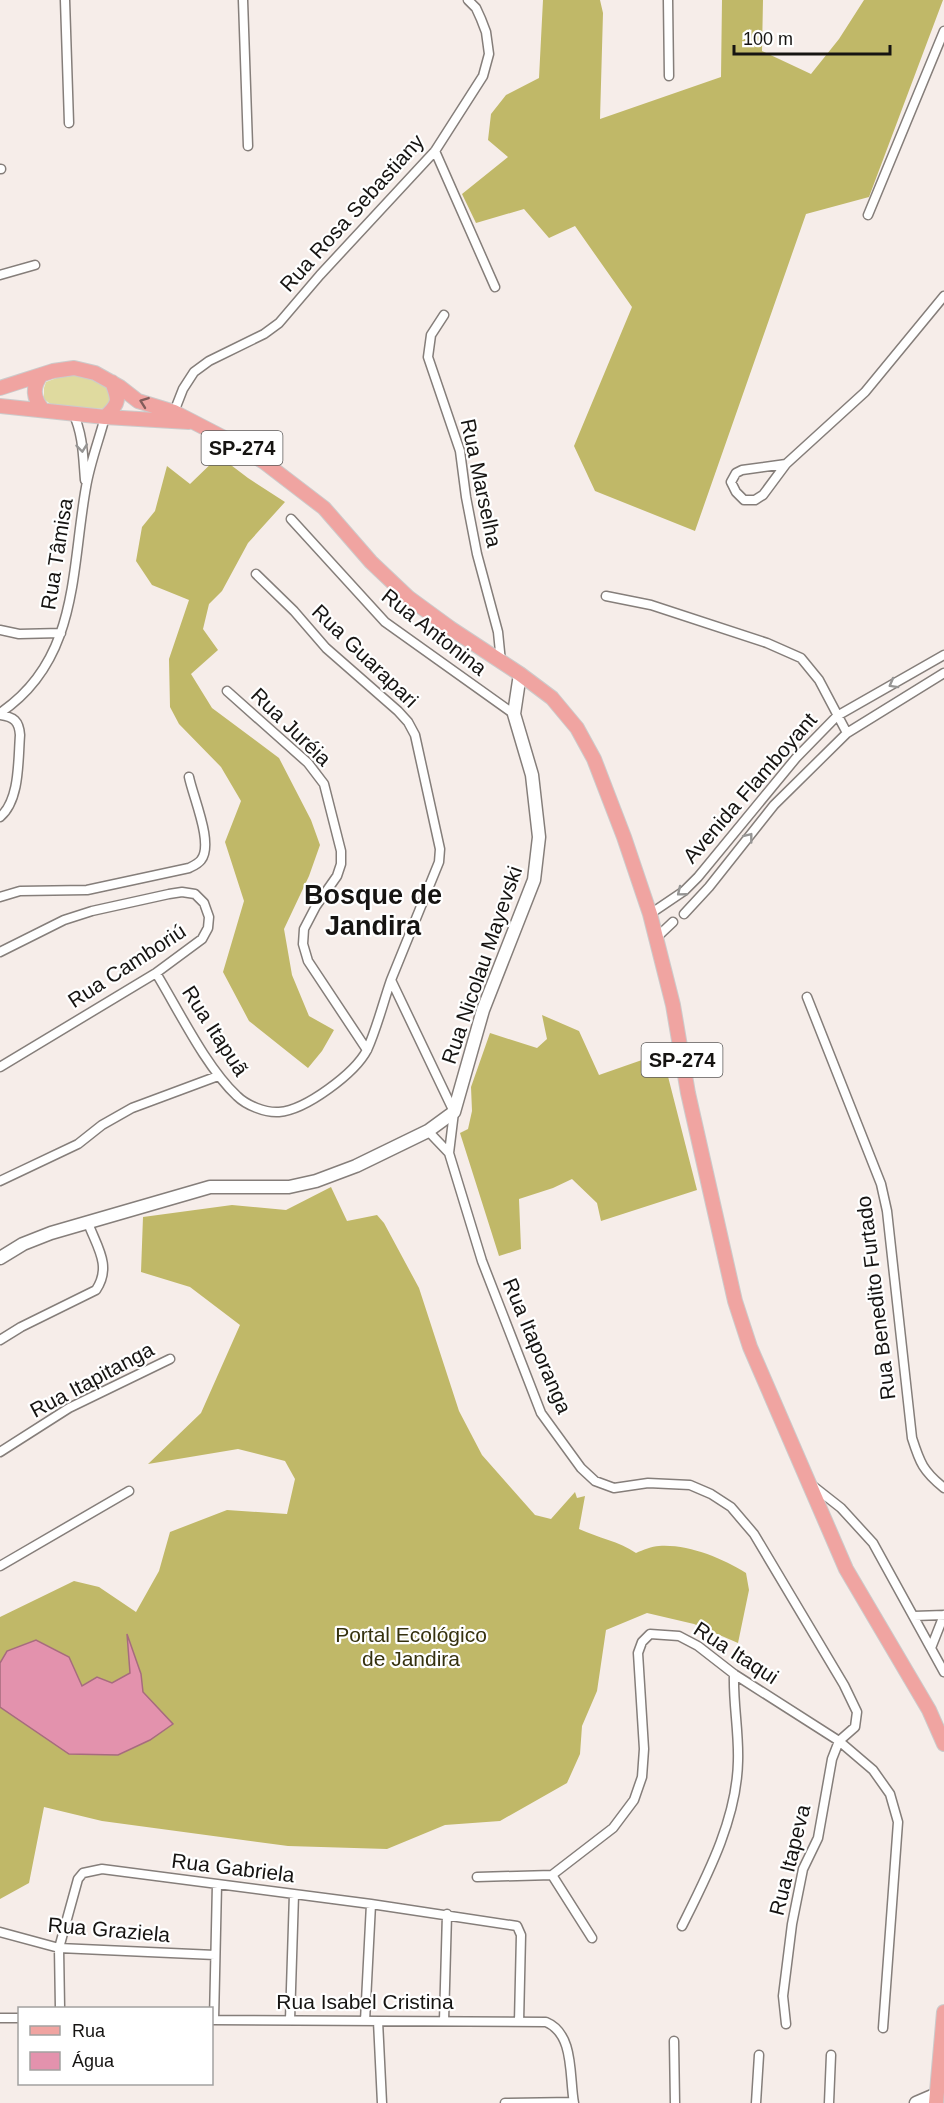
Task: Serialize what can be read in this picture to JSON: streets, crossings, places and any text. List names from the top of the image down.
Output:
{
  "streets": {
    "main road": ["SP-274"],
    "street": [
      "Rua Rosa Sebastiany",
      "Rua Marselha",
      "Rua Tâmisa",
      "Rua Antonina",
      "Rua Guarapari",
      "Rua Juréia",
      "Avenida Flamboyant",
      "Rua Nicolau Mayevski",
      "Rua Camboriú",
      "Rua Itapuã",
      "Rua Benedito Furtado",
      "Rua Itaporanga",
      "Rua Itapitanga",
      "Rua Itaqui",
      "Rua Itapeva",
      "Rua Gabriela",
      "Rua Graziela",
      "Rua Isabel Cristina"
    ]
  },
  "crossings": [
    ["SP-274", "Rua Marselha"],
    ["SP-274", "Avenida Flamboyant"],
    ["SP-274", "Rua Nicolau Mayevski"],
    ["Rua Antonina", "Rua Nicolau Mayevski"],
    ["Rua Guarapari", "Rua Itapuã"],
    ["Rua Juréia", "Rua Itapuã"],
    ["Rua Nicolau Mayevski", "Rua Itaporanga"],
    ["Rua Camboriú", "Rua Itapuã"],
    ["Rua Itaporanga", "Rua Itaqui"],
    ["Rua Itaporanga", "Rua Itapeva"],
    ["Rua Itaqui", "Rua Itapeva"],
    ["Rua Gabriela", "Rua Graziela"],
    ["Rua Gabriela", "Rua Isabel Cristina"]
  ],
  "districts": ["Bosque de Jandira"],
  "parks": ["Portal Ecológico de Jandira"],
  "legend": ["Rua", "Água"],
  "scale_bar": "100 m"
}
